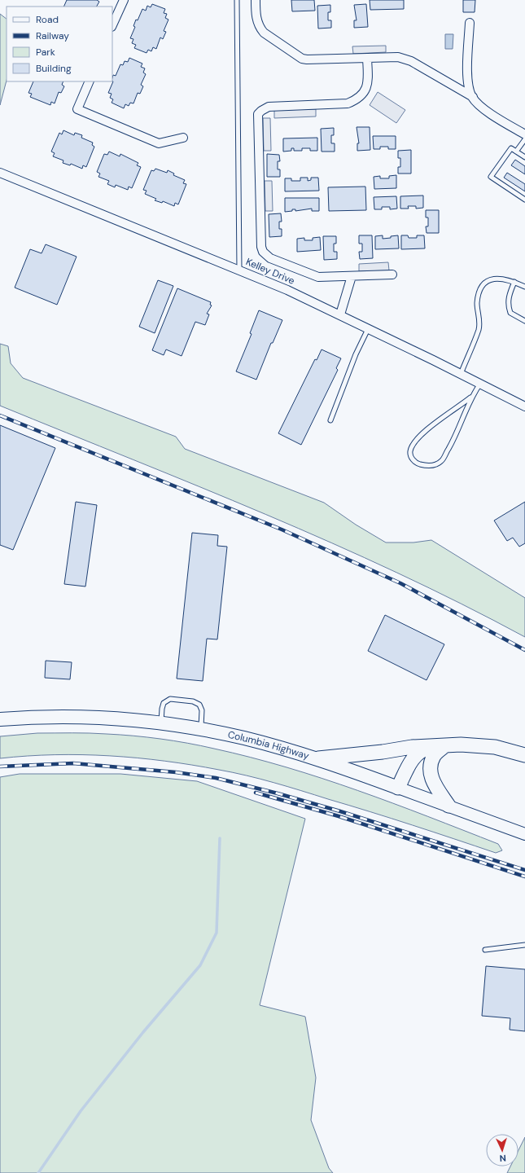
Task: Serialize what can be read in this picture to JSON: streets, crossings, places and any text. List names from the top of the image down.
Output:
{
  "streets": {
    "main road": ["Columbia Highway"],
    "street": ["Kelley Drive"]
  },
  "legend": [
    "Road",
    "Railway",
    "Park",
    "Building"
  ],
  "north": "bottom"
}
